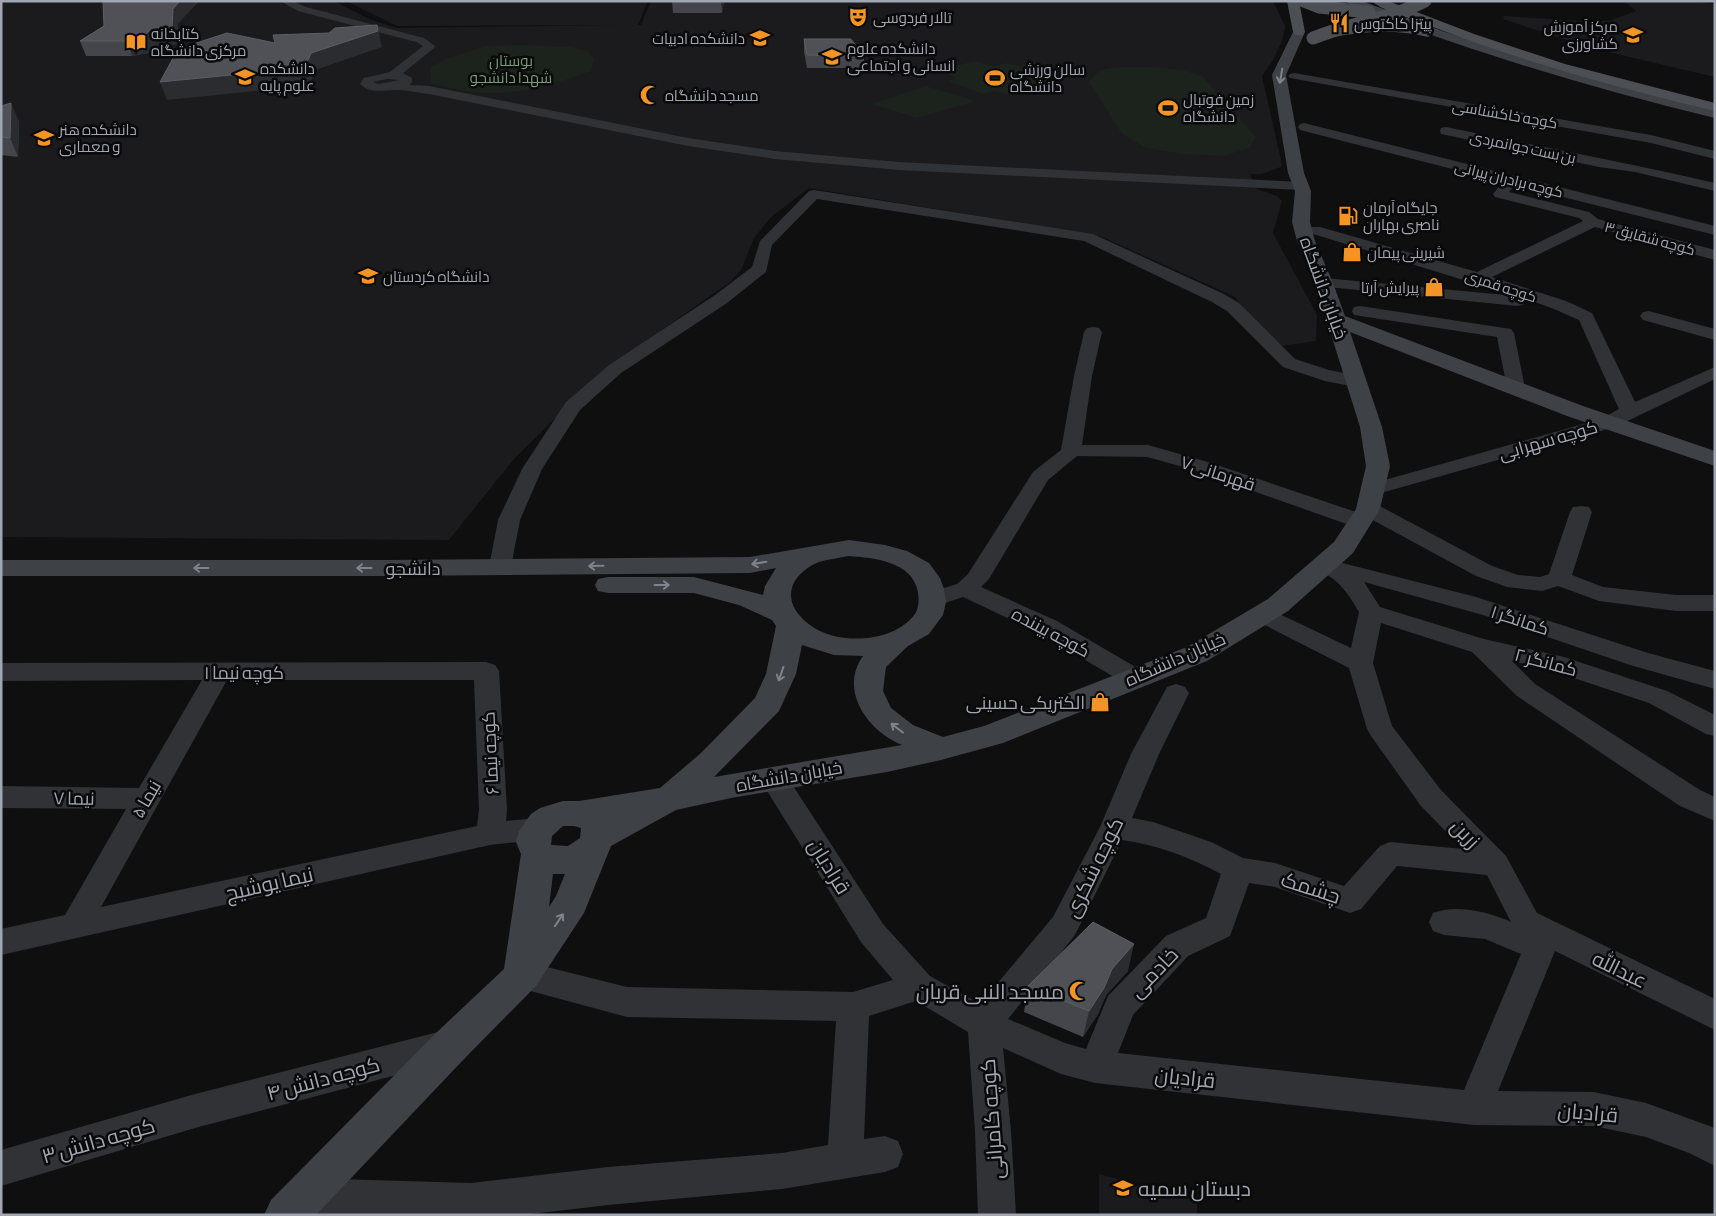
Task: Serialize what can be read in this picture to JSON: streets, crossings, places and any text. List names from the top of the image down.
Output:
{
  "streets": {
    "street": [
      "کوچه خاکشناسی",
      "بن بست جوانمردی",
      "کوچه برادران پیرانی",
      "کوچه شقایق ۳",
      "کوچه قمری",
      "خیابان دانشگاه",
      "کوچه سهرابی",
      "قهرمانی۷",
      "دانشجو",
      "کمانگر ۱",
      "کوچه بیننده",
      "کمانگر ۲",
      "کوچه نیما ۱",
      "کوچه نیما ۶",
      "نیما ۷",
      "نیما ۵",
      "زرین",
      "قرادیان",
      "کوچه شکری",
      "نیما یوشیج",
      "چشمک",
      "عبدالله",
      "خادمی",
      "کوچه دانش ۴",
      "کوچه کامرانی",
      "کوچه دانش ۳"
    ]
  },
  "crossings": [
    ["کوچه شقایق ۳", "کوچه قمری"],
    ["کوچه قمری", "کوچه سهرابی"],
    ["خیابان دانشگاه", "کوچه سهرابی"],
    ["خیابان دانشگاه", "قهرمانی۷"],
    ["خیابان دانشگاه", "کمانگر ۱"],
    ["خیابان دانشگاه", "کوچه بیننده"],
    ["خیابان دانشگاه", "قرادیان"],
    ["خیابان دانشگاه", "نیما یوشیج"],
    ["کوچه سهرابی", "قهرمانی۷"],
    ["کوچه نیما ۱", "کوچه نیما ۶"],
    ["کوچه نیما ۱", "نیما ۵"],
    ["کوچه نیما ۶", "نیما یوشیج"],
    ["نیما ۷", "نیما ۵"],
    ["نیما ۵", "نیما یوشیج"],
    ["زرین", "چشمک"],
    ["زرین", "عبدالله"],
    ["قرادیان", "کوچه شکری"],
    ["قرادیان", "خادمی"],
    ["قرادیان", "کوچه کامرانی"],
    ["کوچه شکری", "چشمک"],
    ["کوچه شکری", "کوچه کامرانی"],
    ["چشمک", "خادمی"],
    ["کوچه دانش ۴", "کوچه دانش ۳"]
  ],
  "parks": ["بوستان شهدا دانشجو"],
  "places": {
    "theatre": ["تالار فردوسی"],
    "restaurant": ["پیتزا کاکتوس"],
    "school or university": [
      "مرکز آموزش کشاورزی",
      "دانشکده ادبیات",
      "دانشکده علوم انسانی و اجتماعی",
      "دانشکده علوم پایه",
      "دانشکده هنر و معماری",
      "دانشگاه کردستان",
      "دبستان سمیه"
    ],
    "library": ["کتابخانه مرکزی دانشگاه"],
    "sports": ["سالن ورزشی دانشگاه", "زمین فوتبال دانشگاه"],
    "mosque": ["مسجد دانشگاه", "مسجد النبی قریان"],
    "fuel station": ["جایگاه آرمان ناصری بهاران"],
    "shop": ["شیرینی پیمان", "پیرایش آرتا", "الکتریکی حسینی"]
  }
}
